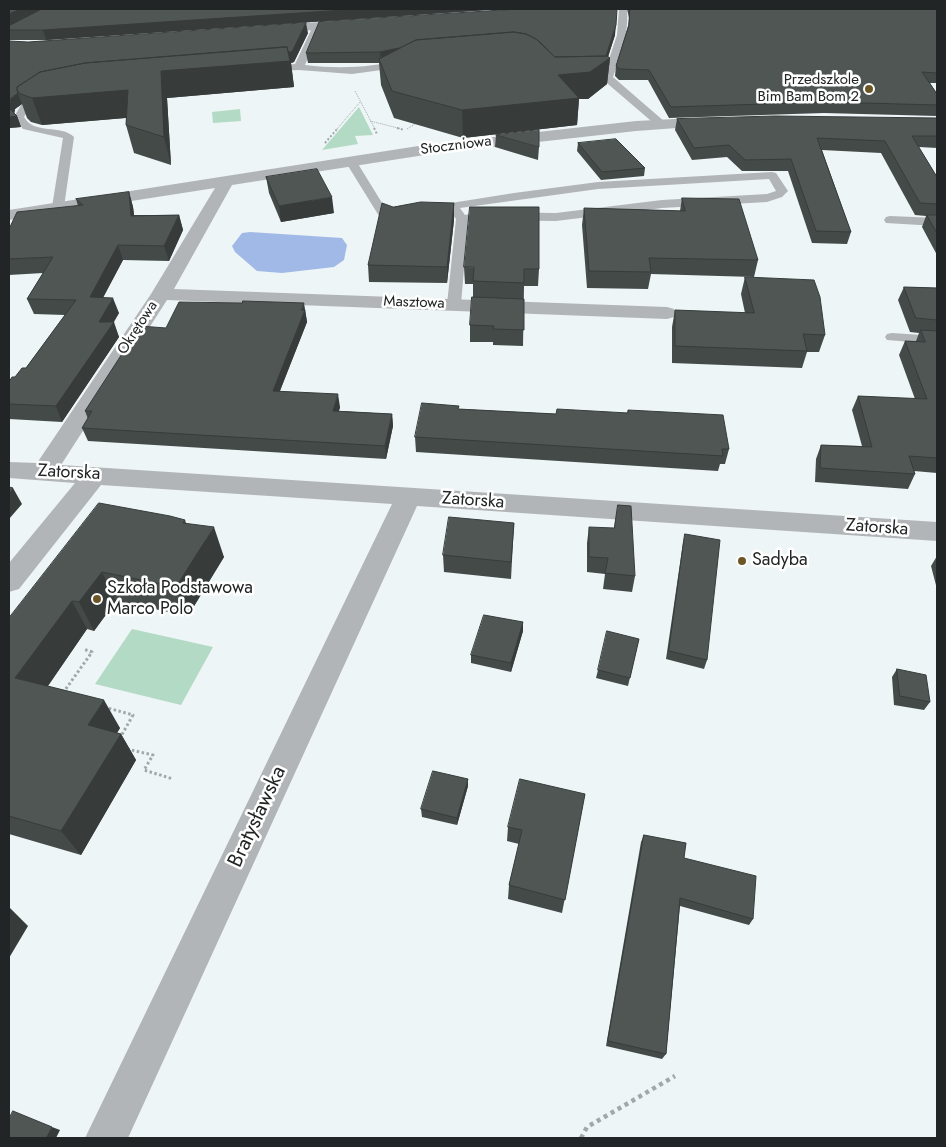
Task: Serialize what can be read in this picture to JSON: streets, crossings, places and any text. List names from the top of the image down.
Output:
{
  "streets": {
    "street": [
      "Stoczniowa",
      "Masztowa",
      "Okrętowa",
      "Zatorska",
      "Bratysławska"
    ]
  },
  "crossings": [
    ["Stoczniowa", "Okrętowa"],
    ["Masztowa", "Okrętowa"],
    ["Okrętowa", "Zatorska"],
    ["Zatorska", "Bratysławska"]
  ],
  "places": ["Przedszkole Bim Bam Bom 2", "Sadyba", "Szkoła Podstawowa Marco Polo"]
}
